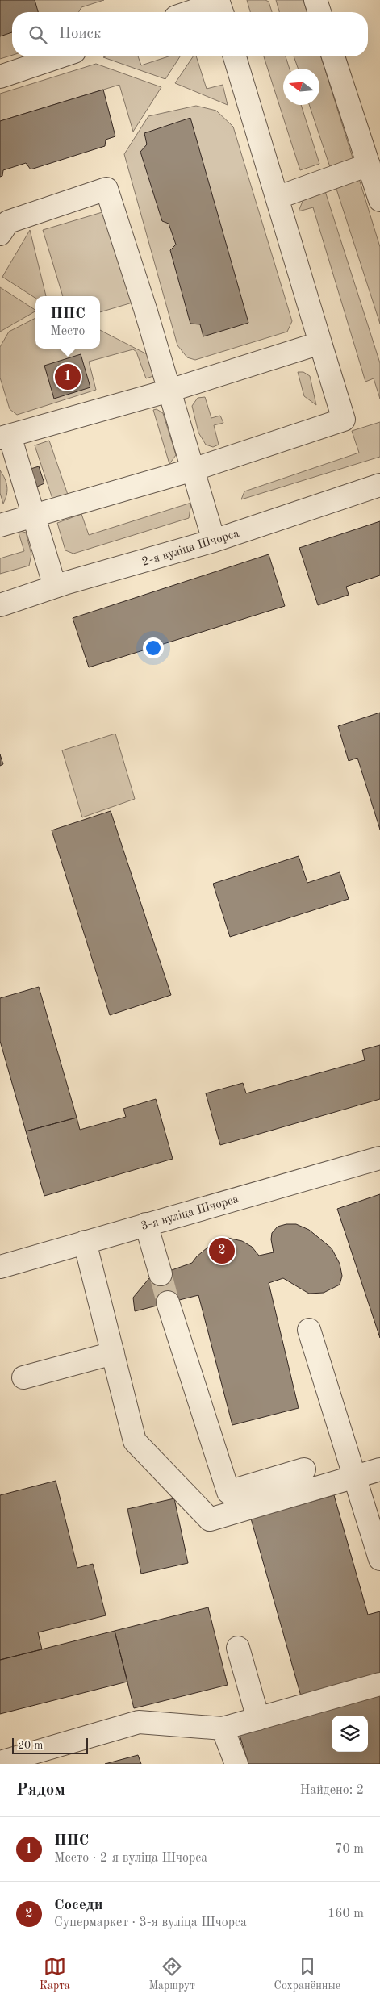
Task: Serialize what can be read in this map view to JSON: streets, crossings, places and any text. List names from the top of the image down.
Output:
{
  "streets": {
    "street": ["2-я вуліца Шчорса", "3-я вуліца Шчорса"]
  },
  "scale_bar": "20 m",
  "north": "left",
  "page": {
    "search": "Поиск",
    "popup": ["ППС", "Место"],
    "pins": ["1", "2"],
    "scale": "20 m",
    "heading": ["Рядом", "Найдено: 2"],
    "list": [
      {
        "mark": "1",
        "name": "ППС",
        "note": "Место · 2-я вуліца Шчорса",
        "value": "70 m"
      },
      {
        "mark": "2",
        "name": "Соседи",
        "note": "Супермаркет · 3-я вуліца Шчорса",
        "value": "160 m"
      }
    ],
    "nav": ["Карта", "Маршрут", "Сохранённые"]
  }
}
